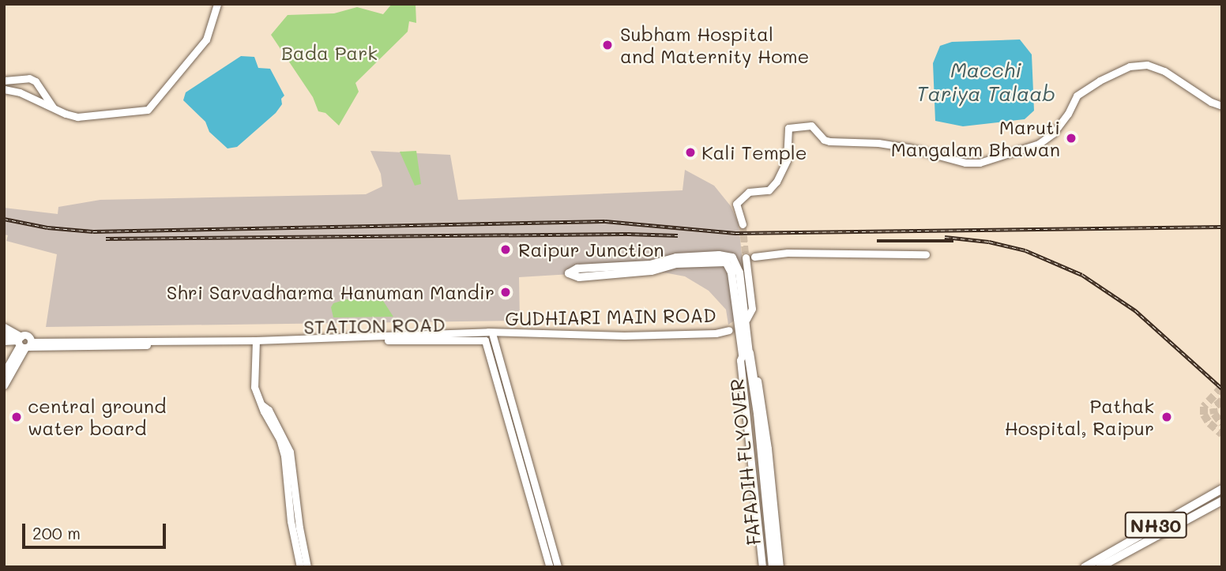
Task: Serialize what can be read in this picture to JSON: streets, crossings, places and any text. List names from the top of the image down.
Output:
{
  "streets": {
    "highway": ["FAFADIH FLYOVER"],
    "main road": ["NH30"],
    "street": ["GUDHIARI MAIN ROAD", "STATION ROAD"]
  },
  "crossings": [
    ["GUDHIARI MAIN ROAD", "STATION ROAD"]
  ],
  "water": ["Macchi Tariya Talaab"],
  "parks": ["Bada Park"],
  "places": [
    "Subham Hospital and Maternity Home",
    "Maruti Mangalam Bhawan",
    "Kali Temple",
    "Raipur Junction",
    "Shri Sarvadharma Hanuman Mandir",
    "central ground water board",
    "Pathak Hospital, Raipur"
  ],
  "scale_bar": "200 m"
}
